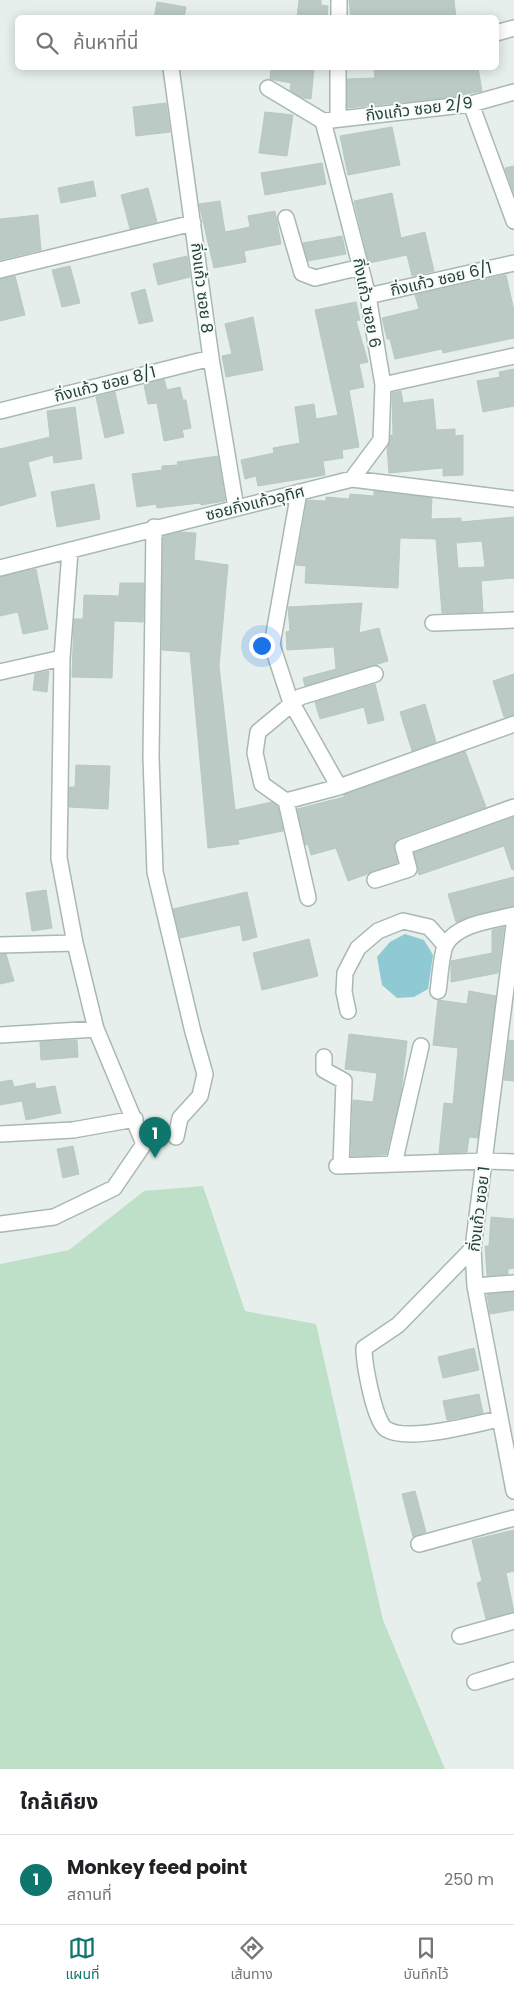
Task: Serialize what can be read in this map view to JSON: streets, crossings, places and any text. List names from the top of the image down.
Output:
{
  "streets": {
    "street": [
      "กิ่งแก้ว ซอย 2/9",
      "กิ่งแก้ว ซอย 6/1",
      "กิ่งแก้ว ซอย 8",
      "กิ่งแก้ว ซอย 6",
      "กิ่งแก้ว ซอย 8/1",
      "ซอยกิ่งแก้วอุทิศ",
      "กิ่งแก้ว ซอย 1"
    ]
  },
  "crossings": [
    ["กิ่งแก้ว ซอย 2/9", "กิ่งแก้ว ซอย 6"],
    ["กิ่งแก้ว ซอย 6/1", "กิ่งแก้ว ซอย 6"],
    ["กิ่งแก้ว ซอย 8", "กิ่งแก้ว ซอย 8/1"],
    ["กิ่งแก้ว ซอย 8", "ซอยกิ่งแก้วอุทิศ"],
    ["กิ่งแก้ว ซอย 6", "ซอยกิ่งแก้วอุทิศ"]
  ],
  "page": {
    "search": "ค้นหาที่นี่",
    "pins": "1",
    "heading": "ใกล้เคียง",
    "list": [
      {
        "mark": "1",
        "name": "Monkey feed point",
        "note": "สถานที่",
        "value": "250 m"
      }
    ],
    "nav": ["แผนที่", "เส้นทาง", "บันทึกไว้"]
  }
}
